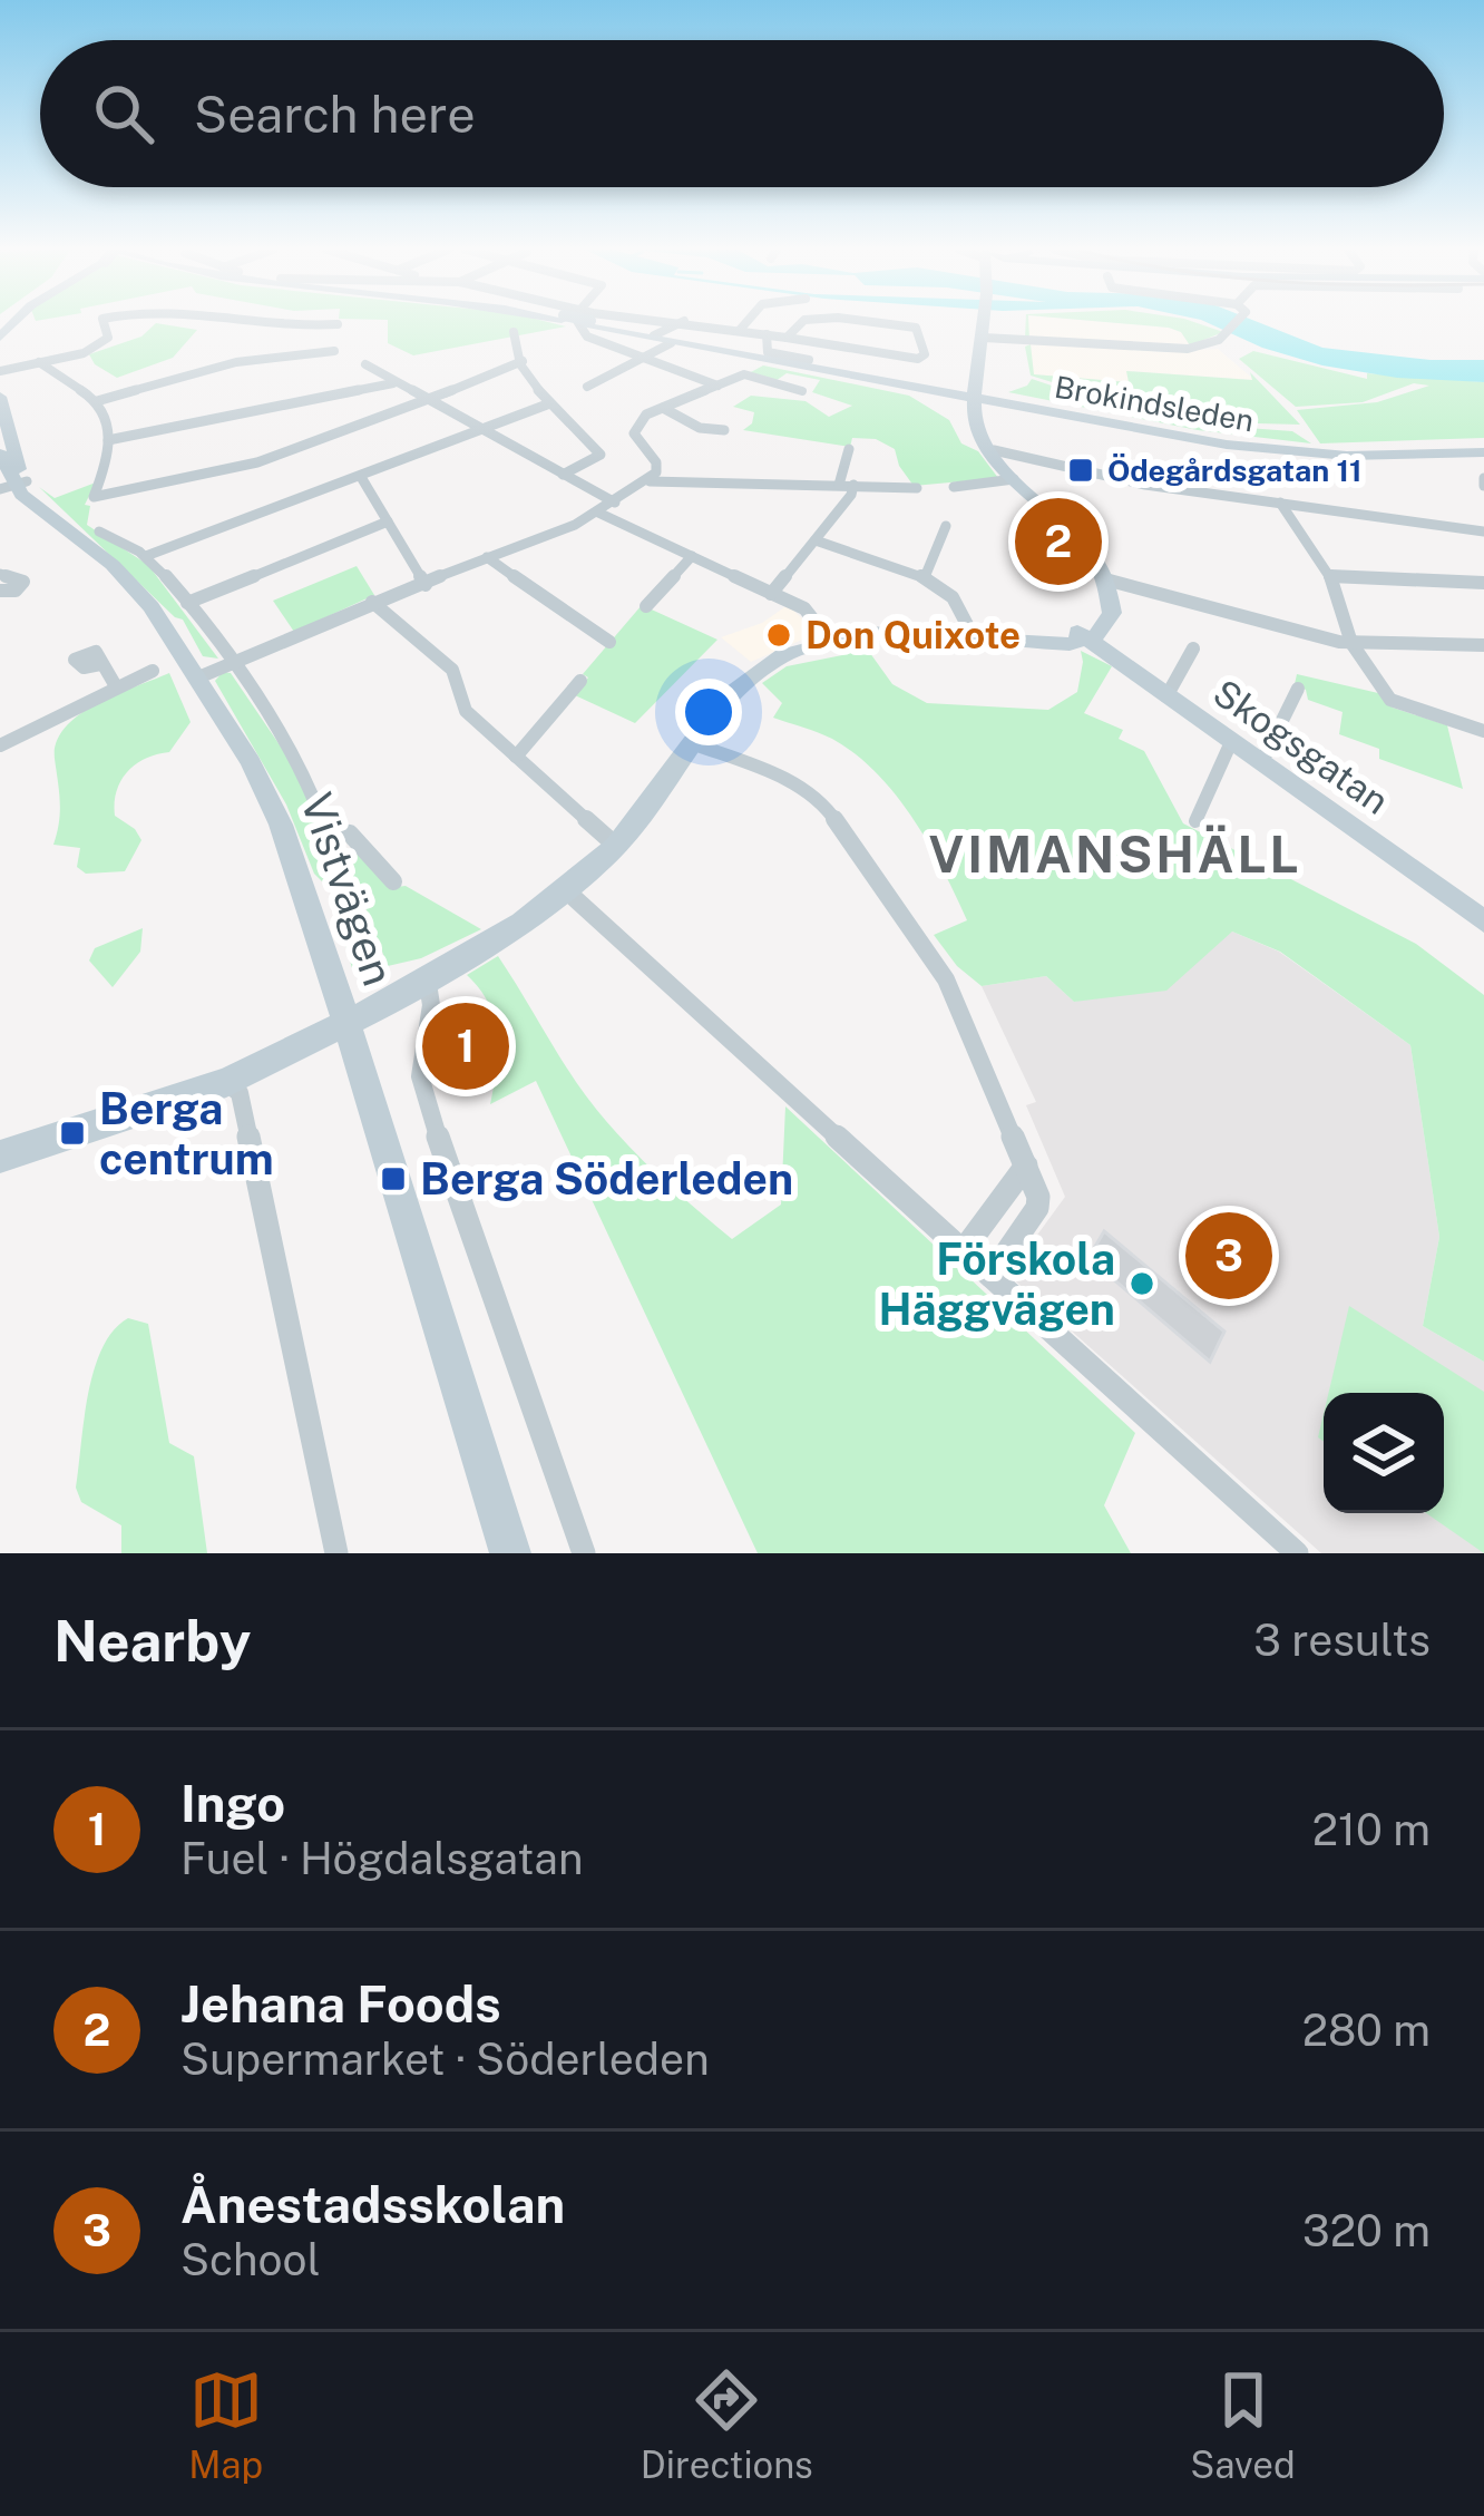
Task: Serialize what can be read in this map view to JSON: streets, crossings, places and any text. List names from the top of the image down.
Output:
{
  "streets": {
    "main road": ["Brokindsleden", "Skogsgatan", "Vistvägen"]
  },
  "districts": ["VIMANSHÄLL"],
  "places": {
    "transit": ["Ödegårdsgatan 11", "Berga centrum", "Berga Söderleden"],
    "other": ["Don Quixote", "Förskola Häggvägen"]
  },
  "page": {
    "search": "Search here",
    "pins": ["2", "1", "3"],
    "heading": ["Nearby", "3 results"],
    "list": [
      {
        "mark": "1",
        "name": "Ingo",
        "note": "Fuel · Högdalsgatan",
        "value": "210 m"
      },
      {
        "mark": "2",
        "name": "Jehana Foods",
        "note": "Supermarket · Söderleden",
        "value": "280 m"
      },
      {
        "mark": "3",
        "name": "Ånestadsskolan",
        "note": "School",
        "value": "320 m"
      }
    ],
    "nav": ["Map", "Directions", "Saved"]
  }
}
